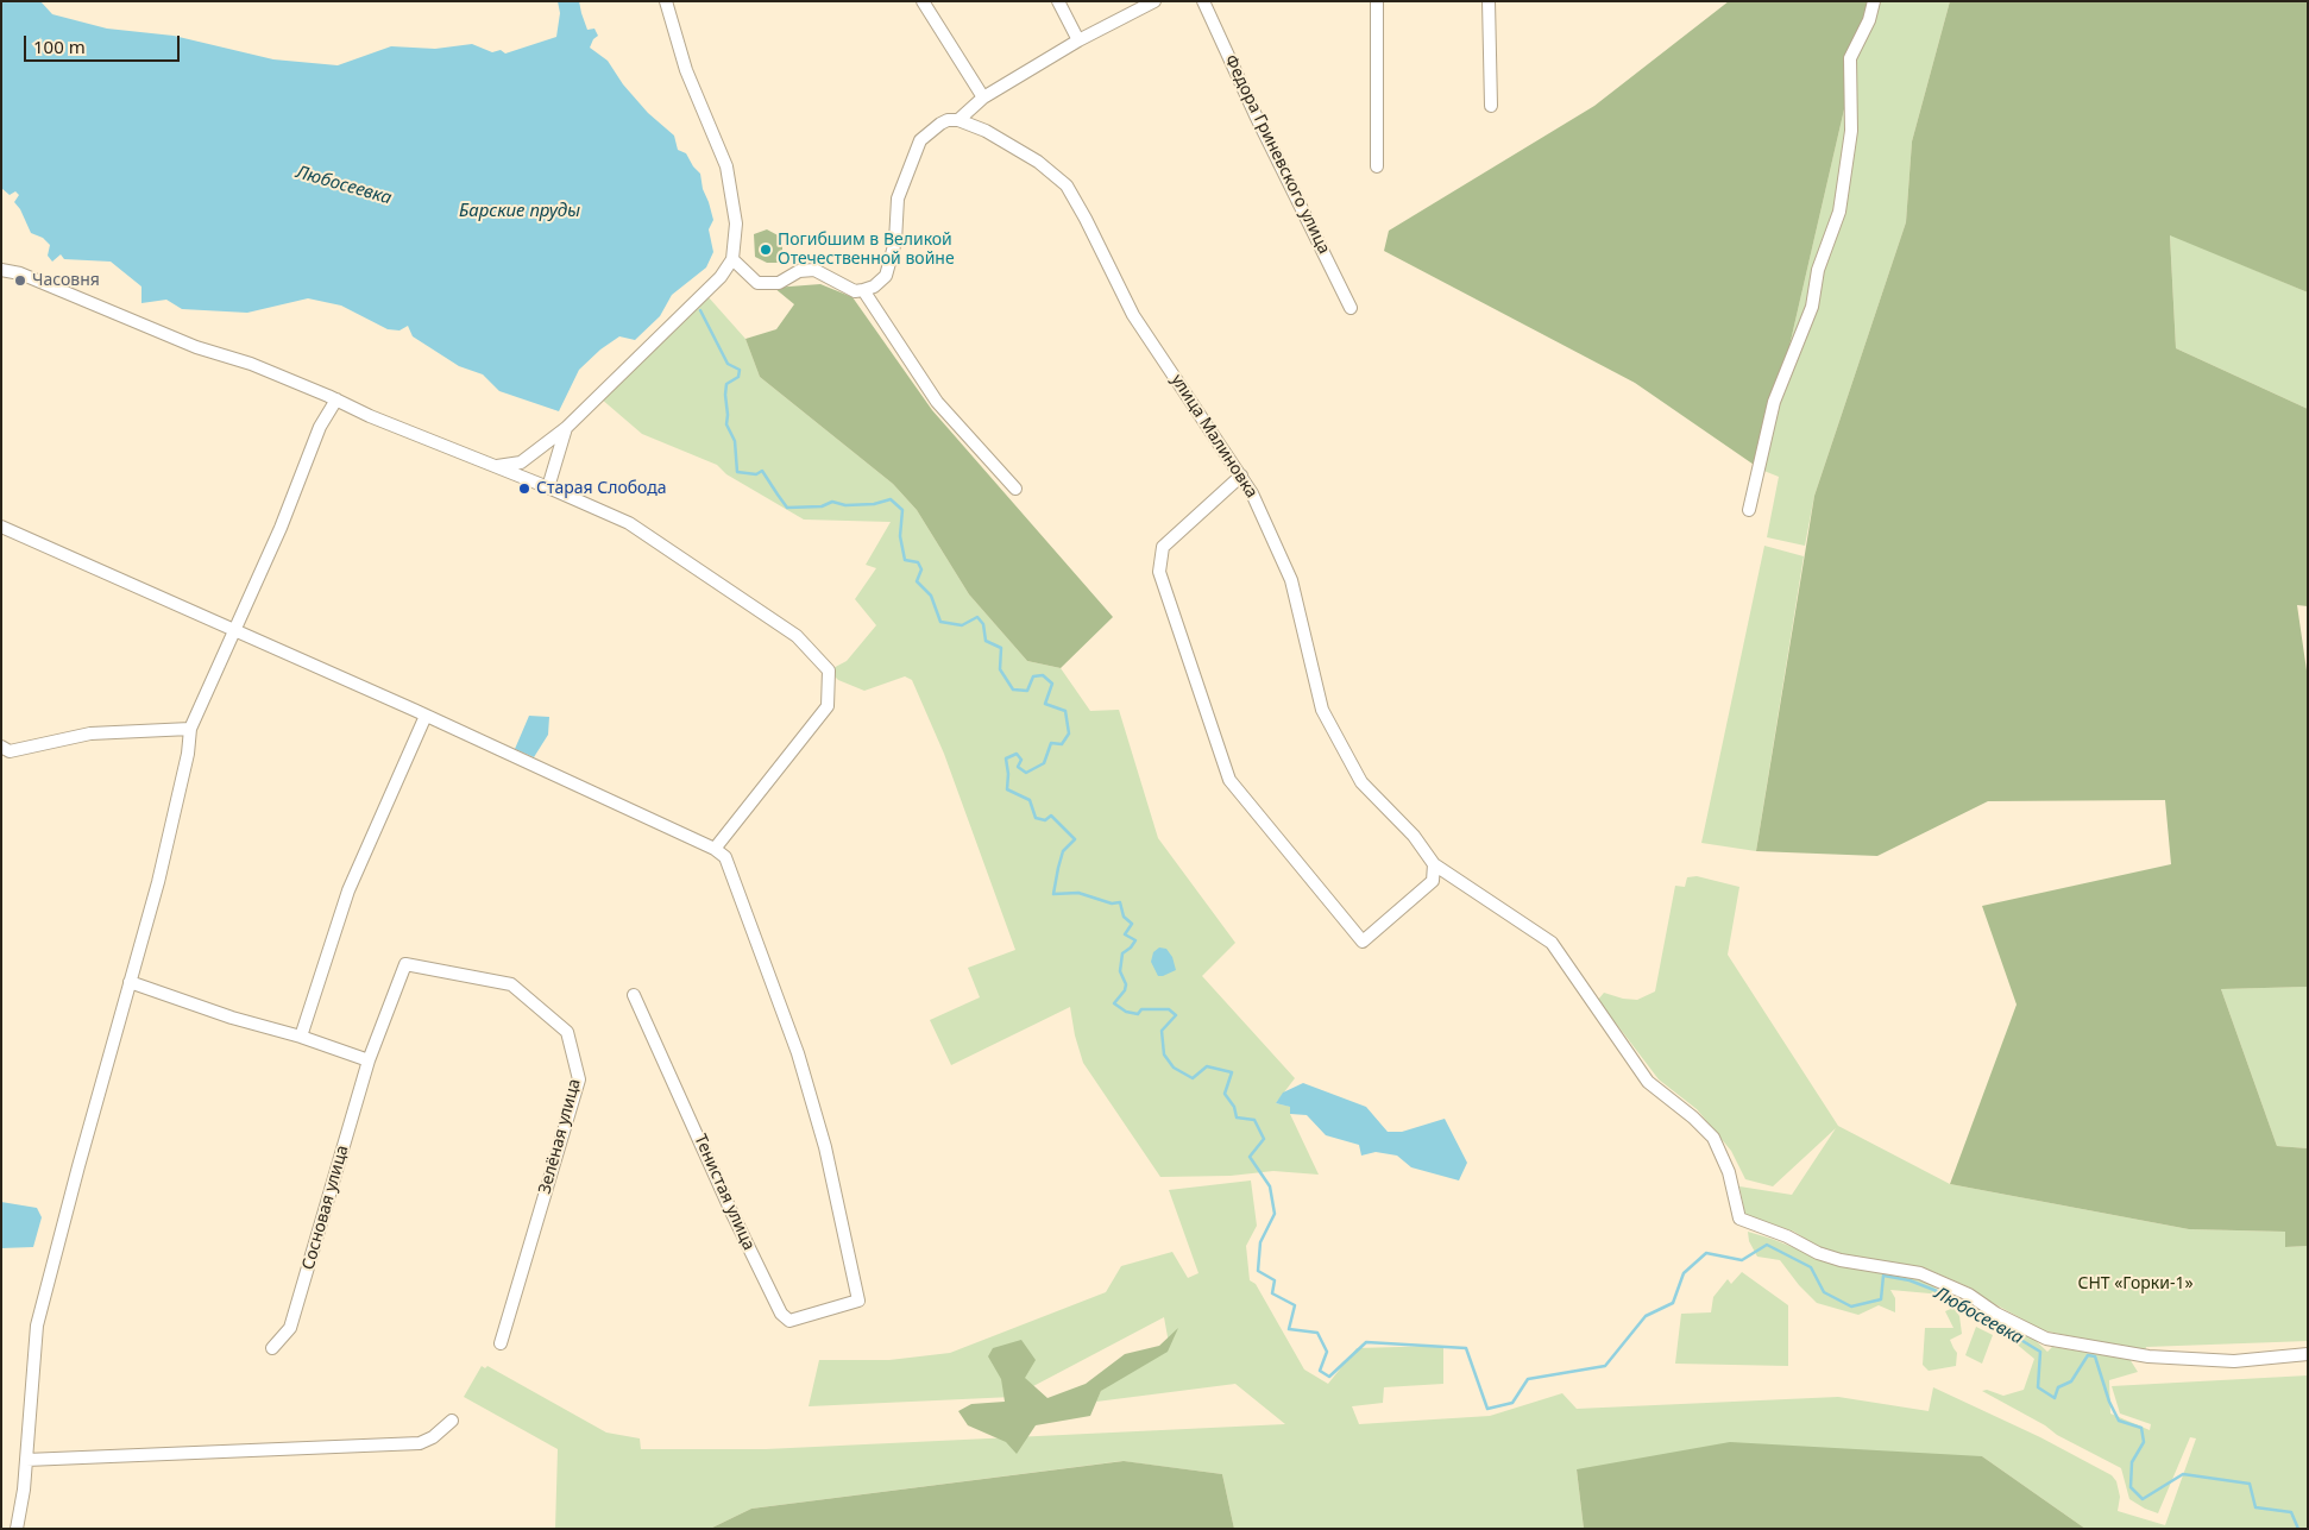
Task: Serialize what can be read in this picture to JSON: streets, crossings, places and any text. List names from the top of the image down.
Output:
{
  "streets": {
    "street": [
      "Федора Гриневского улица",
      "улица Малиновка",
      "Зелёная улица",
      "Тенистая улица",
      "Сосновая улица"
    ]
  },
  "crossings": [
    ["Зелёная улица", "Сосновая улица"]
  ],
  "water": ["Любосеевка", "Барские пруды"],
  "parks": ["СНТ «Горки-1»"],
  "places": ["Погибшим в Великой Отечественной войне", "Часовня", "Старая Слобода"],
  "scale_bar": "100 m"
}
